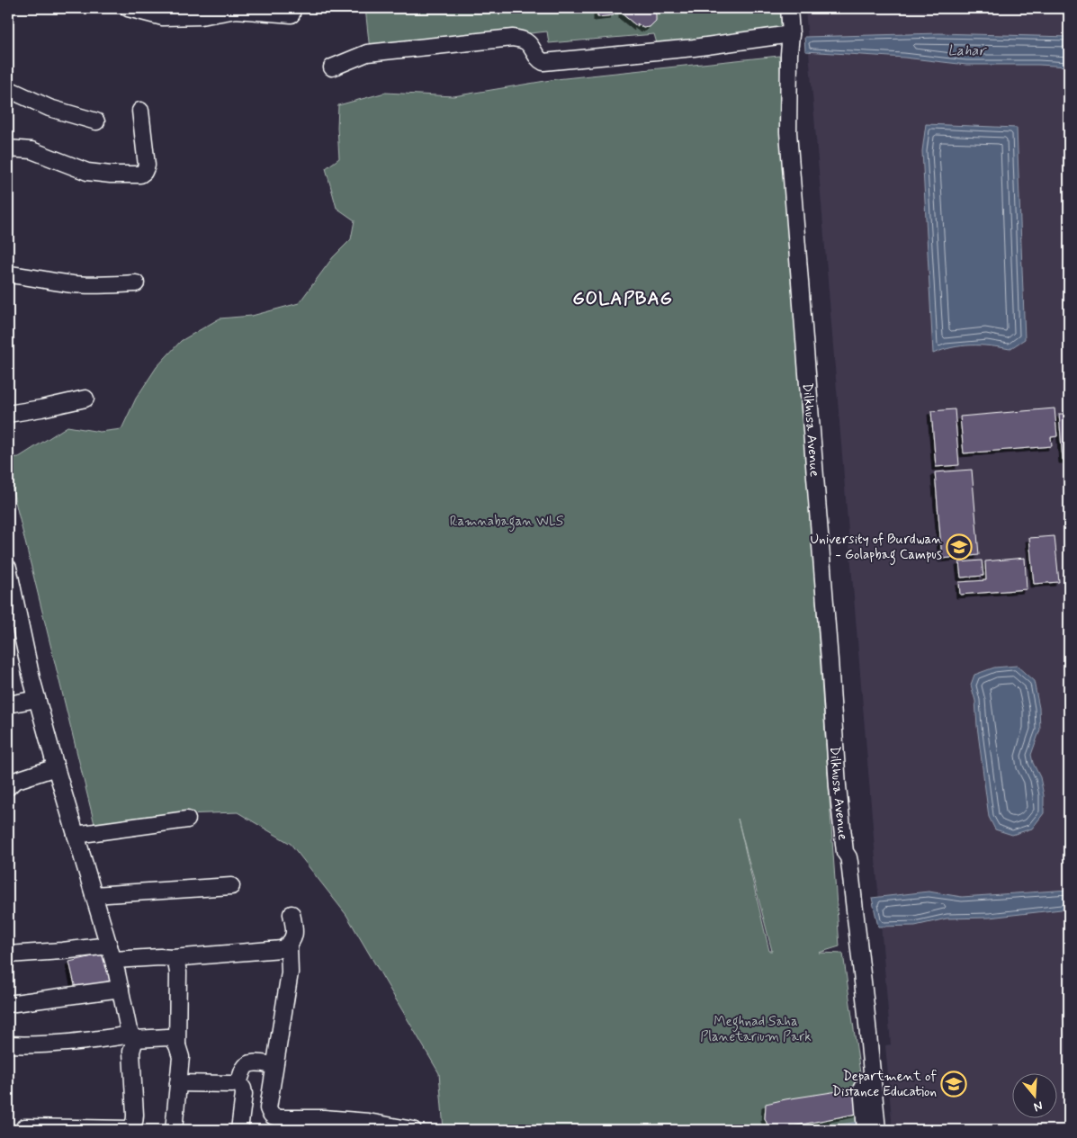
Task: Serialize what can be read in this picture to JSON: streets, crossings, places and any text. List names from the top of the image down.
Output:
{
  "streets": {
    "street": ["Dilkhusa Avenue"]
  },
  "districts": ["GOLAPBAG"],
  "water": ["Lahar"],
  "parks": ["Ramnabagan WLS", "Meghnad Saha Planetarium Park"],
  "places": {
    "school or university": ["University of Burdwan - Golapbag Campus", "Department of Distance Education"]
  },
  "north": "bottom"
}
